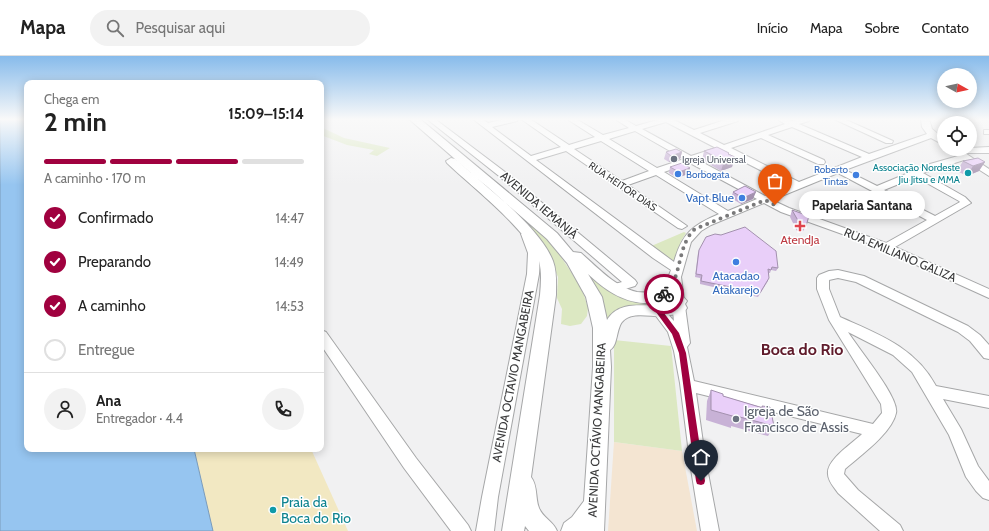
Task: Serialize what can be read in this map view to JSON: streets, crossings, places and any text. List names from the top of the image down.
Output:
{
  "streets": {
    "main road": ["AVENIDA OCTÁVIO MANGABEIRA"],
    "street": [
      "RUA HEITOR DIAS",
      "AVENIDA IEMANJÁ",
      "RUA EMILIANO GALIZA",
      "AVENIDA OCTAVIO MANGABEIRA"
    ]
  },
  "districts": ["Boca do Rio"],
  "places": {
    "other": [
      "Igreja Universal",
      "Associação Nordeste Jiu Jitsu e MMA",
      "Borbogata",
      "Roberto Tintas",
      "Vapt Blue",
      "Papelaria Santana",
      "Atacadao Atakarejo",
      "Igreja de São Francisco de Assis",
      "Praia da Boca do Rio"
    ],
    "health": ["AtendJa"]
  },
  "north": "right",
  "page": {
    "header": "Mapa",
    "search": "Pesquisar aqui",
    "nav": [
      "Início",
      "Mapa",
      "Sobre",
      "Contato"
    ],
    "heading": ["2 min", "Chega em", "15:09–15:14"],
    "panel": ["Ana", "Entregador · 4.4"],
    "bar": "A caminho · 170 m",
    "bubble": "Papelaria Santana",
    "list": [
      ["Confirmado", "14:47"],
      ["Preparando", "14:49"],
      ["A caminho", "14:53"],
      "Entregue"
    ]
  }
}
